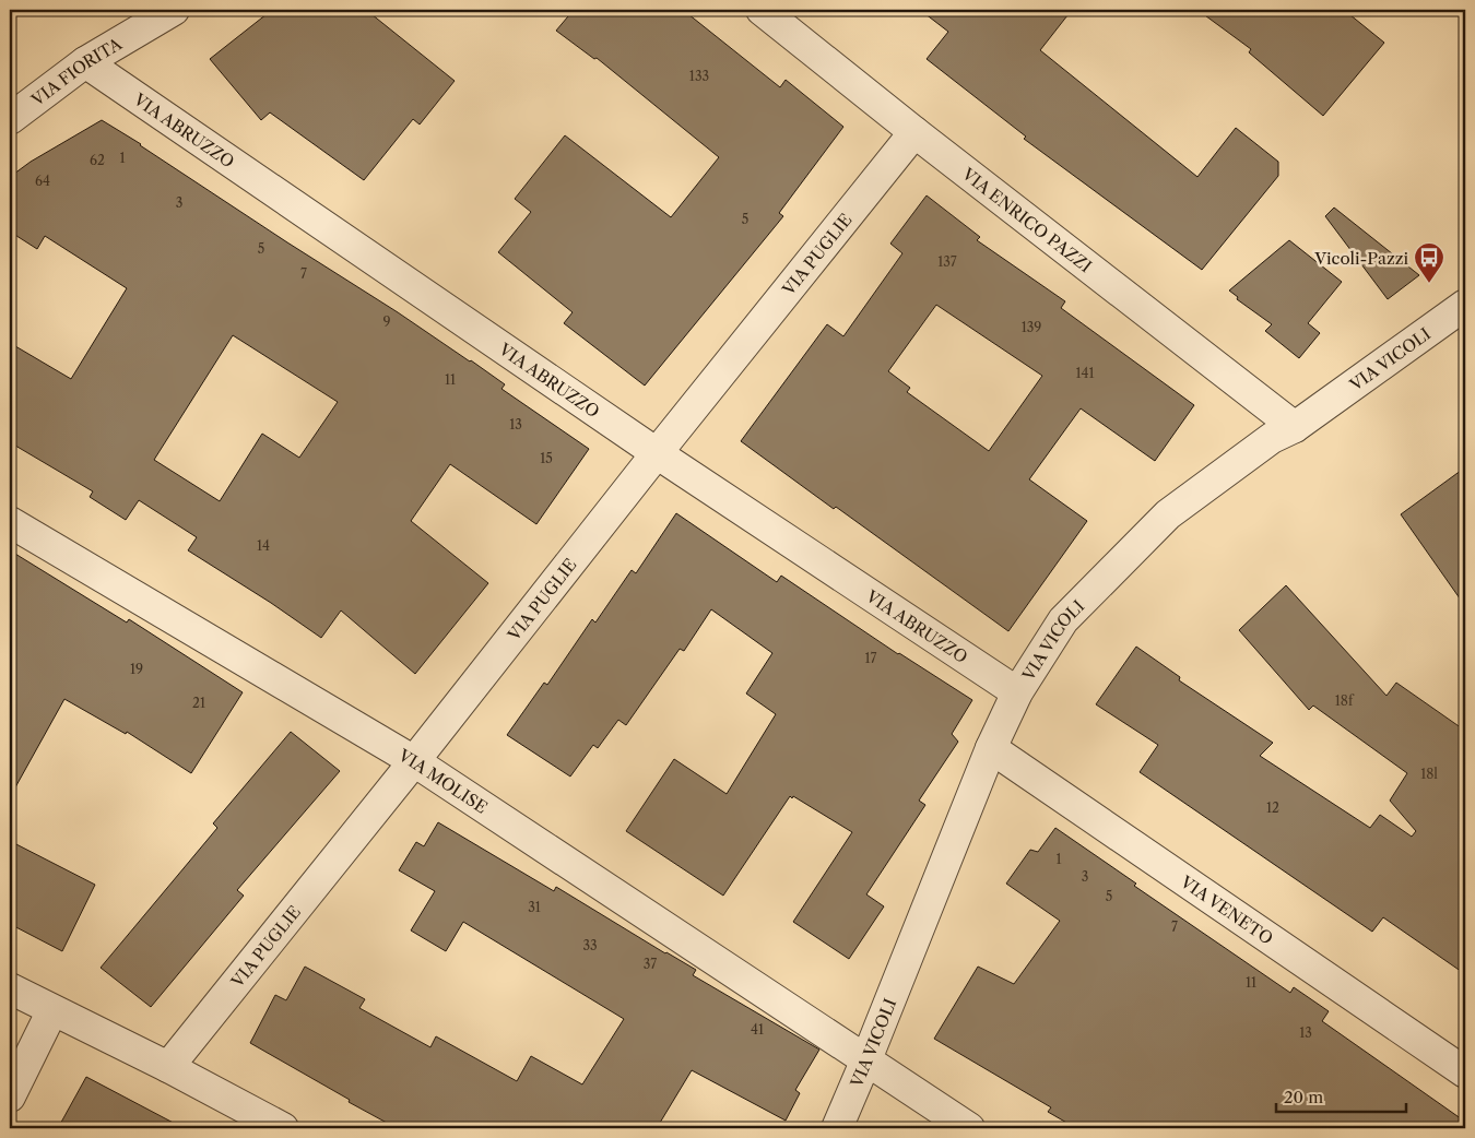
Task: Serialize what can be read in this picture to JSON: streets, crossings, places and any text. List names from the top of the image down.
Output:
{
  "streets": {
    "street": [
      "VIA FIORITA",
      "VIA ABRUZZO",
      "VIA ENRICO PAZZI",
      "VIA PUGLIE",
      "VIA VICOLI",
      "VIA MOLISE",
      "VIA VENETO"
    ]
  },
  "crossings": [
    ["VIA FIORITA", "VIA ABRUZZO"],
    ["VIA ABRUZZO", "VIA PUGLIE"],
    ["VIA ABRUZZO", "VIA VICOLI"],
    ["VIA ENRICO PAZZI", "VIA PUGLIE"],
    ["VIA ENRICO PAZZI", "VIA VICOLI"],
    ["VIA PUGLIE", "VIA MOLISE"],
    ["VIA VICOLI", "VIA MOLISE"],
    ["VIA VICOLI", "VIA VENETO"]
  ],
  "places": {
    "bus stop": ["Vicoli-Pazzi"]
  },
  "house_numbers": [
    "133",
    "1",
    "62",
    "64",
    "3",
    "5",
    "5",
    "137",
    "7",
    "9",
    "139",
    "141",
    "11",
    "13",
    "15",
    "14",
    "17",
    "19",
    "18f",
    "21",
    "18l",
    "12",
    "1",
    "3",
    "5",
    "31",
    "7",
    "33",
    "37",
    "11",
    "41",
    "13"
  ],
  "scale_bar": "20 m"
}
